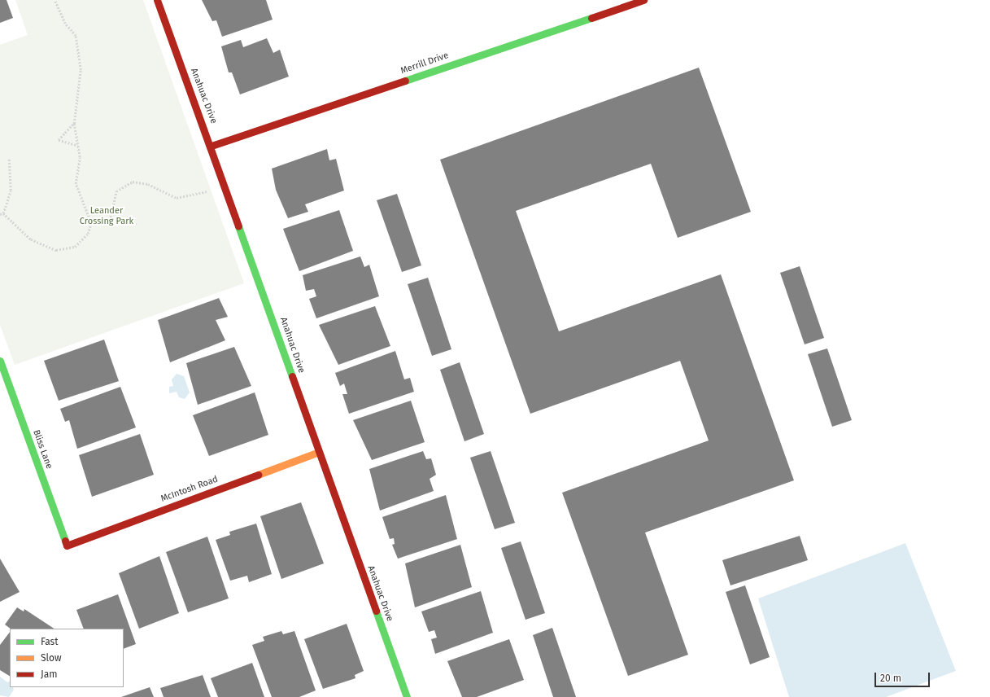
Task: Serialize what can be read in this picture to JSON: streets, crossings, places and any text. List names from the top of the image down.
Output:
{
  "streets": {
    "street": [
      "Merrill Drive",
      "Anahuac Drive",
      "Bliss Lane",
      "McIntosh Road"
    ]
  },
  "crossings": [
    ["Merrill Drive", "Anahuac Drive"],
    ["Anahuac Drive", "McIntosh Road"],
    ["Bliss Lane", "McIntosh Road"]
  ],
  "parks": ["Leander Crossing Park"],
  "legend": ["Fast", "Slow", "Jam"],
  "scale_bar": "20 m"
}
